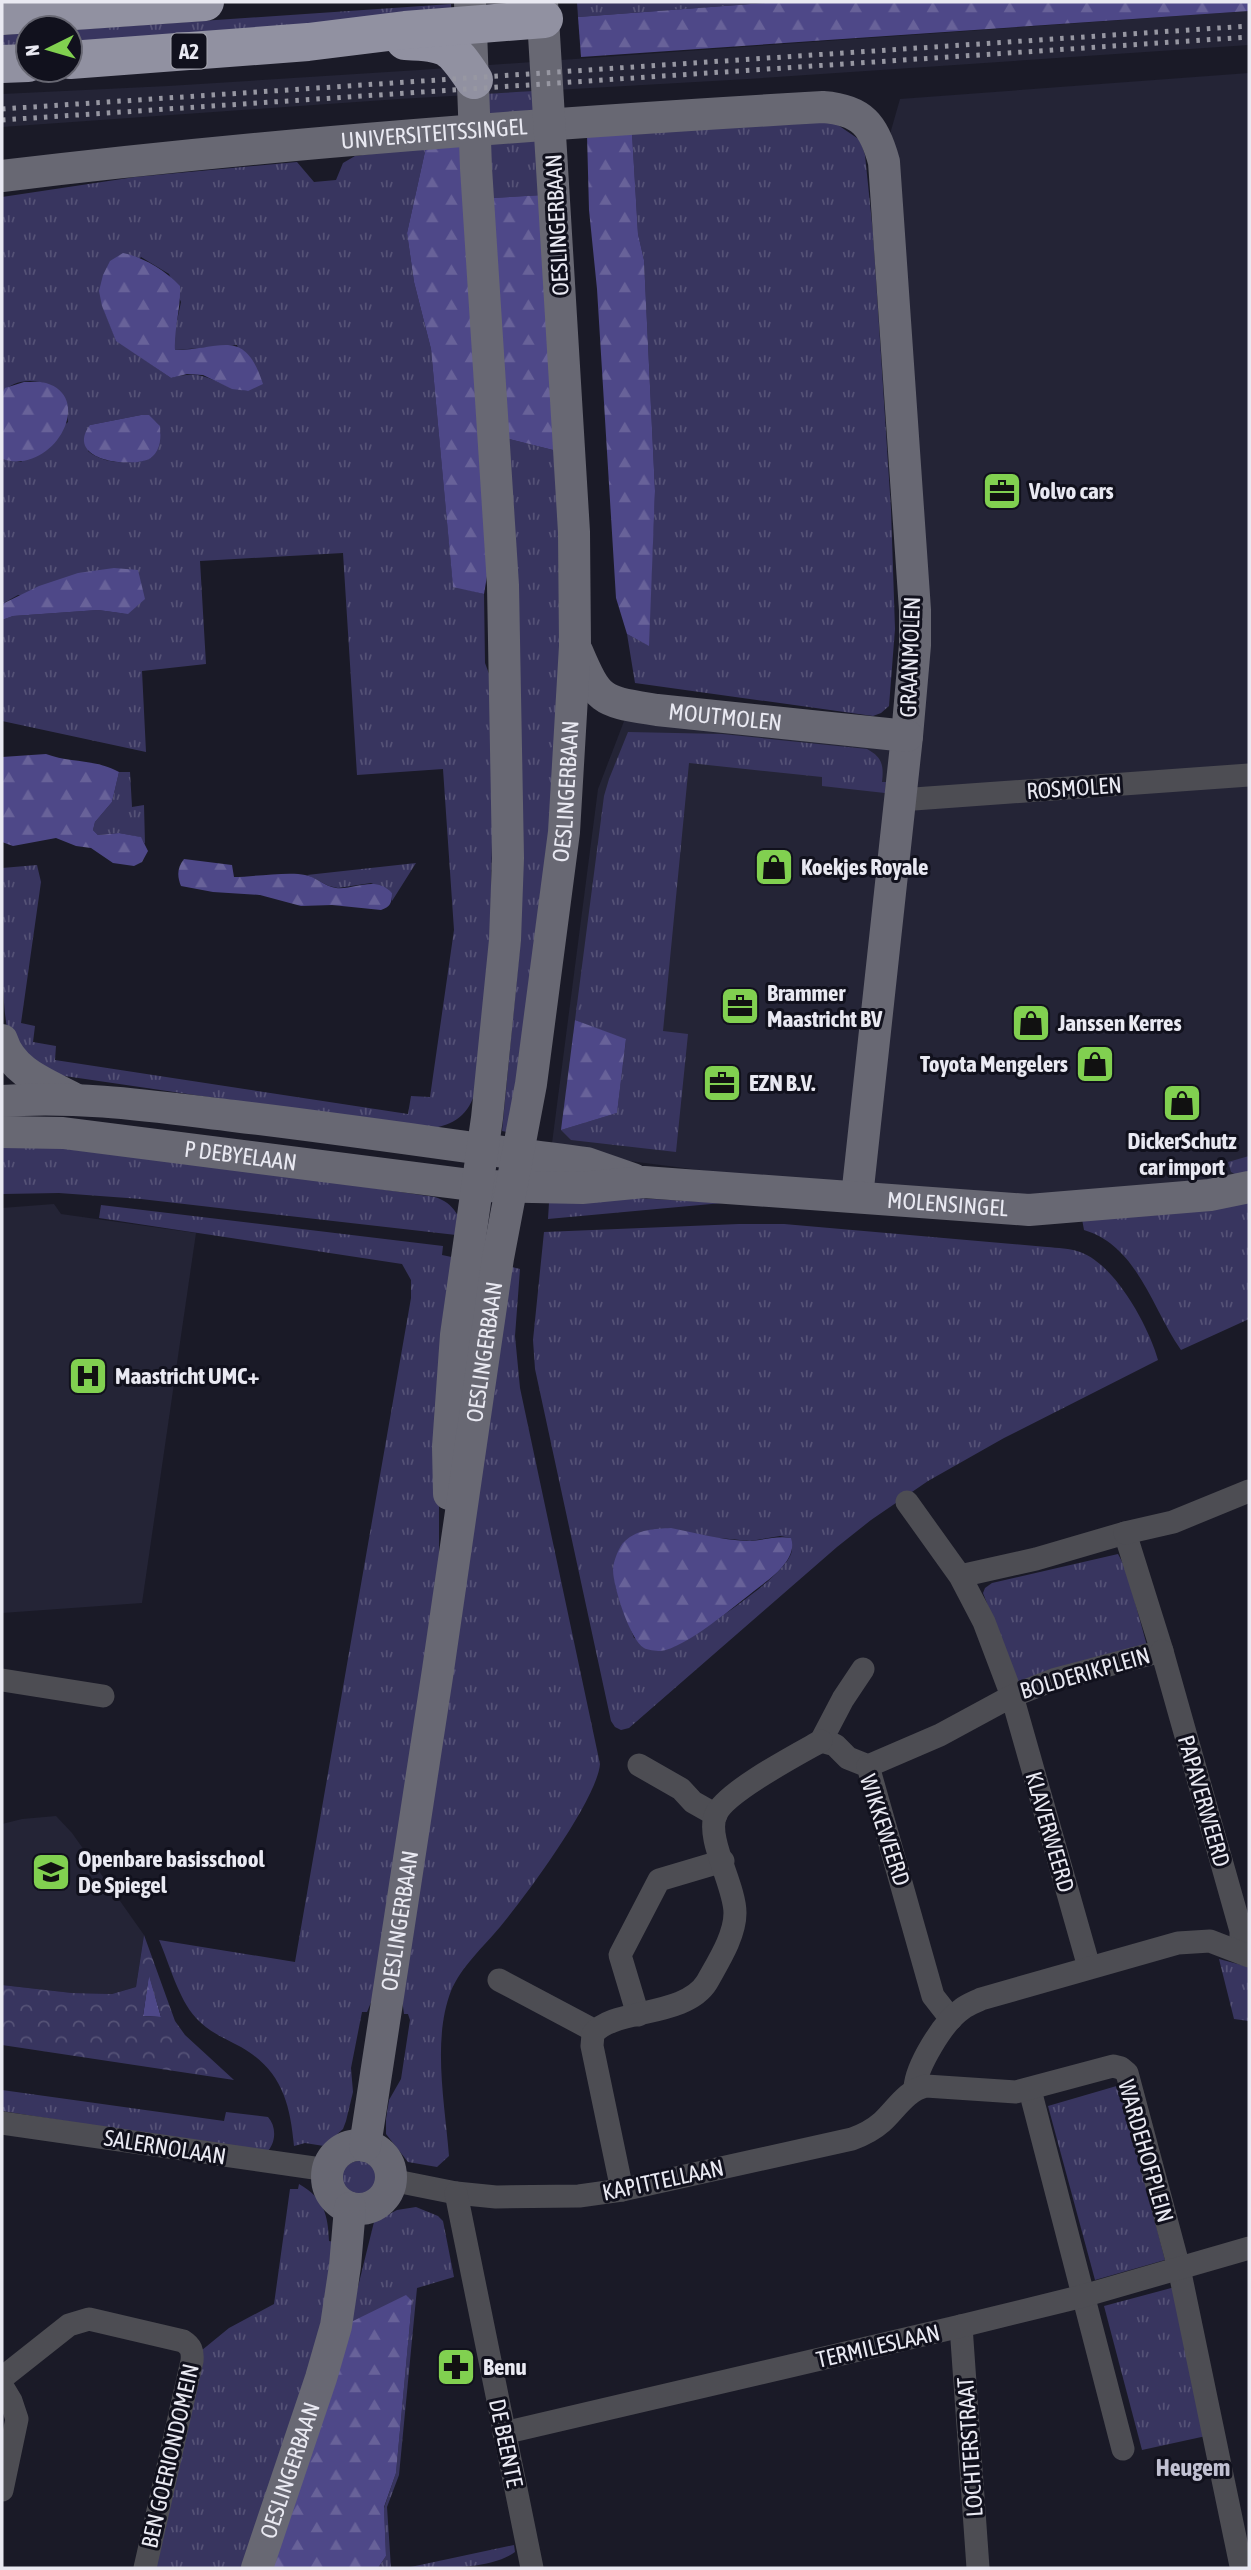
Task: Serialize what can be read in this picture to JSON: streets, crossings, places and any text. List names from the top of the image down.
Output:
{
  "streets": {
    "highway": ["A2"],
    "street": [
      "UNIVERSITEITSSINGEL",
      "OESLINGERBAAN",
      "GRAANMOLEN",
      "MOUTMOLEN",
      "ROSMOLEN",
      "P DEBYELAAN",
      "MOLENSINGEL",
      "BOLDERIKPLEIN",
      "PAPAVERWEERD",
      "WIKKEWEERD",
      "KLAVERWEERD",
      "SALERNOLAAN",
      "WARDEHOFPLEIN",
      "KAPITTELLAAN",
      "TERMILESLAAN",
      "DE BEENTE",
      "LOCHTERSTRAAT",
      "BEN GOERIONDOMEIN"
    ]
  },
  "crossings": [
    ["A2", "OESLINGERBAAN"],
    ["UNIVERSITEITSSINGEL", "GRAANMOLEN"],
    ["OESLINGERBAAN", "MOUTMOLEN"],
    ["OESLINGERBAAN", "P DEBYELAAN"],
    ["OESLINGERBAAN", "MOLENSINGEL"],
    ["OESLINGERBAAN", "SALERNOLAAN"],
    ["OESLINGERBAAN", "KAPITTELLAAN"],
    ["GRAANMOLEN", "MOUTMOLEN"],
    ["GRAANMOLEN", "ROSMOLEN"],
    ["GRAANMOLEN", "MOLENSINGEL"],
    ["P DEBYELAAN", "MOLENSINGEL"],
    ["BOLDERIKPLEIN", "PAPAVERWEERD"],
    ["BOLDERIKPLEIN", "KLAVERWEERD"],
    ["PAPAVERWEERD", "KAPITTELLAAN"],
    ["WIKKEWEERD", "KAPITTELLAAN"],
    ["KLAVERWEERD", "KAPITTELLAAN"],
    ["SALERNOLAAN", "KAPITTELLAAN"],
    ["WARDEHOFPLEIN", "TERMILESLAAN"],
    ["KAPITTELLAAN", "DE BEENTE"],
    ["TERMILESLAAN", "DE BEENTE"],
    ["TERMILESLAAN", "LOCHTERSTRAAT"]
  ],
  "districts": ["Heugem"],
  "places": {
    "office": ["Volvo cars", "Brammer Maastricht BV", "EZN B.V."],
    "shop": [
      "Koekjes Royale",
      "Janssen Kerres",
      "Toyota Mengelers",
      "DickerSchutz car import"
    ],
    "hospital": ["Maastricht UMC+"],
    "school or university": ["Openbare basisschool De Spiegel"],
    "pharmacy": ["Benu"]
  },
  "north": "left"
}
